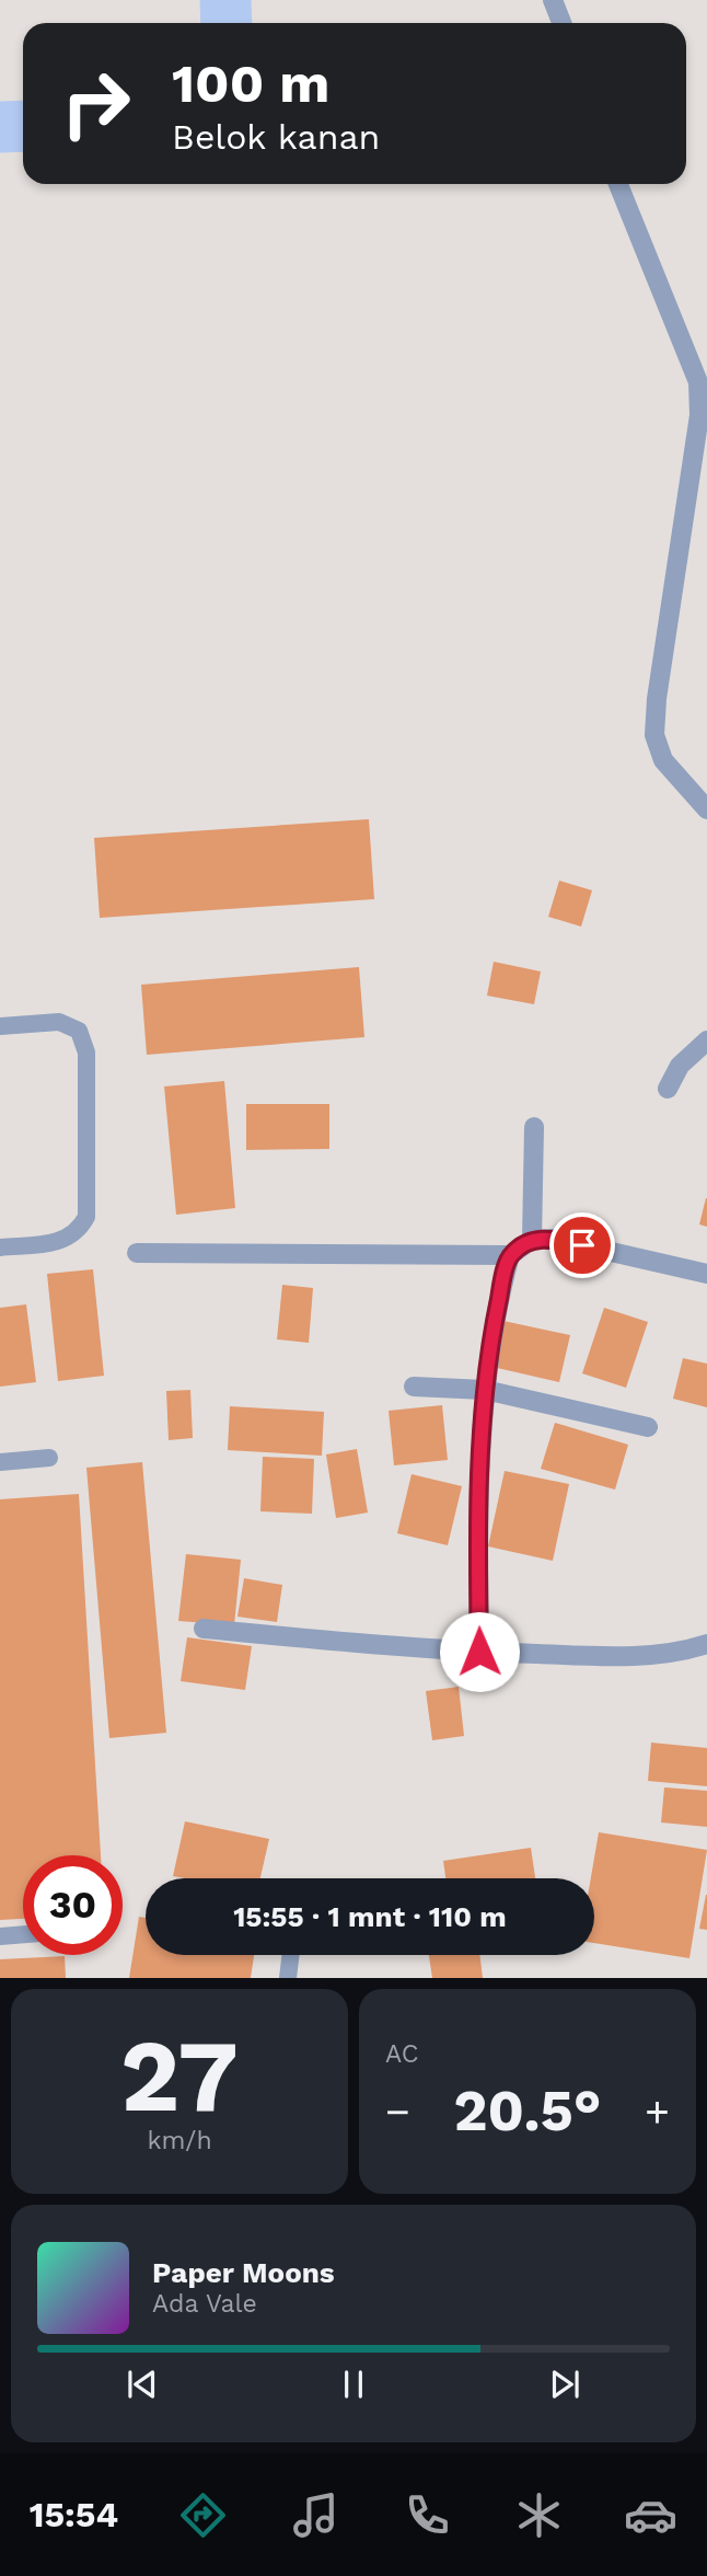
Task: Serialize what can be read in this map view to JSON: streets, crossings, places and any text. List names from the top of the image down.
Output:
{
  "page": {
    "turn": ["100 m", "Belok kanan"],
    "limit": "30",
    "trip": "15:55 · 1 mnt · 110 m",
    "tile": [
      ["27", "km/h"],
      "AC"
    ],
    "heat": ["−", "20.5°", "+"],
    "song": ["Paper Moons", "Ada Vale"],
    "tabs": "15:54"
  }
}
